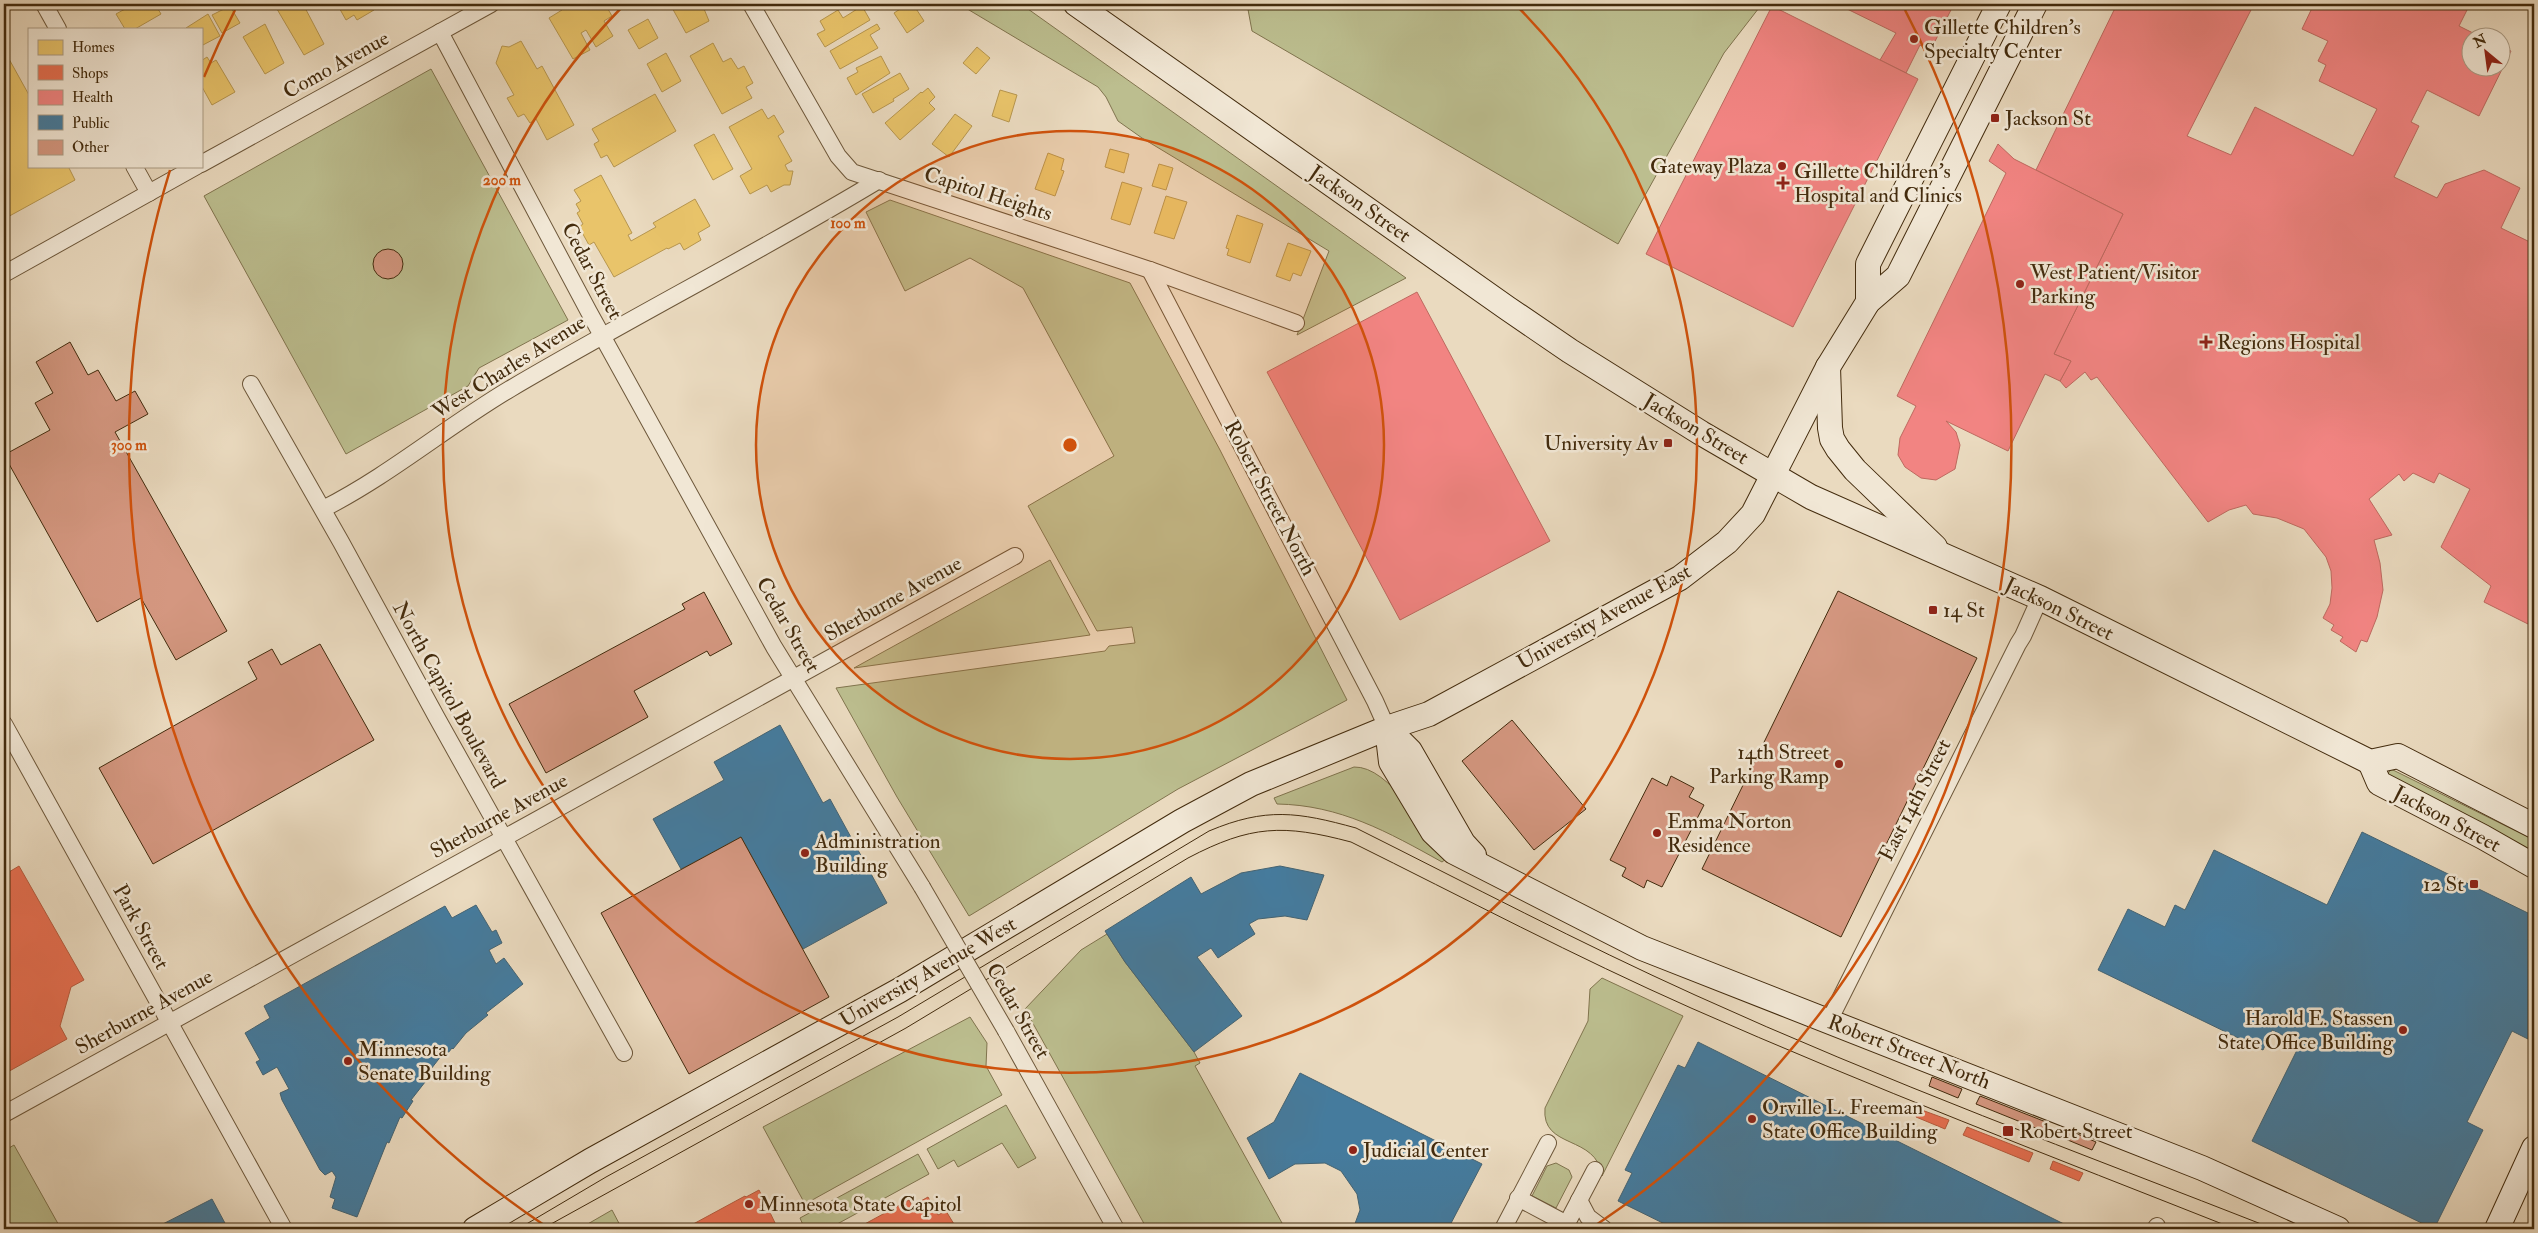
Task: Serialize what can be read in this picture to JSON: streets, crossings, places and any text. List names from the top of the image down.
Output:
{
  "streets": {
    "main road": [
      "Jackson Street",
      "Robert Street North",
      "University Avenue East",
      "University Avenue West"
    ],
    "street": [
      "Como Avenue",
      "Capitol Heights",
      "Cedar Street",
      "West Charles Avenue",
      "Sherburne Avenue",
      "North Capitol Boulevard",
      "East 14th Street",
      "Park Street"
    ]
  },
  "crossings": [
    ["Como Avenue", "Cedar Street"],
    ["Capitol Heights", "West Charles Avenue"],
    ["Capitol Heights", "Robert Street North"],
    ["Jackson Street", "University Avenue East"],
    ["Jackson Street", "East 14th Street"],
    ["Cedar Street", "West Charles Avenue"],
    ["Cedar Street", "Sherburne Avenue"],
    ["West Charles Avenue", "North Capitol Boulevard"],
    ["Robert Street North", "University Avenue East"],
    ["Robert Street North", "East 14th Street"],
    ["Robert Street North", "University Avenue West"],
    ["Sherburne Avenue", "North Capitol Boulevard"],
    ["Sherburne Avenue", "Park Street"],
    ["University Avenue East", "University Avenue West"]
  ],
  "places": {
    "other": [
      "Gillette Children's Specialty Center",
      "Gateway Plaza",
      "West Patient/Visitor Parking",
      "14th Street Parking Ramp",
      "Emma Norton Residence",
      "Administration Building",
      "Harold E. Stassen State Office Building",
      "Minnesota Senate Building",
      "Orville L. Freeman State Office Building",
      "Judicial Center",
      "Minnesota State Capitol"
    ],
    "transit": [
      "Jackson St",
      "University Av",
      "14 St",
      "12 St",
      "Robert Street"
    ],
    "health": ["Gillette Children's Hospital and Clinics", "Regions Hospital"]
  },
  "legend": [
    "Homes",
    "Shops",
    "Health",
    "Public",
    "Other"
  ],
  "north": "top left",
  "rings": ["200 m", "100 m", "300 m"]
}
